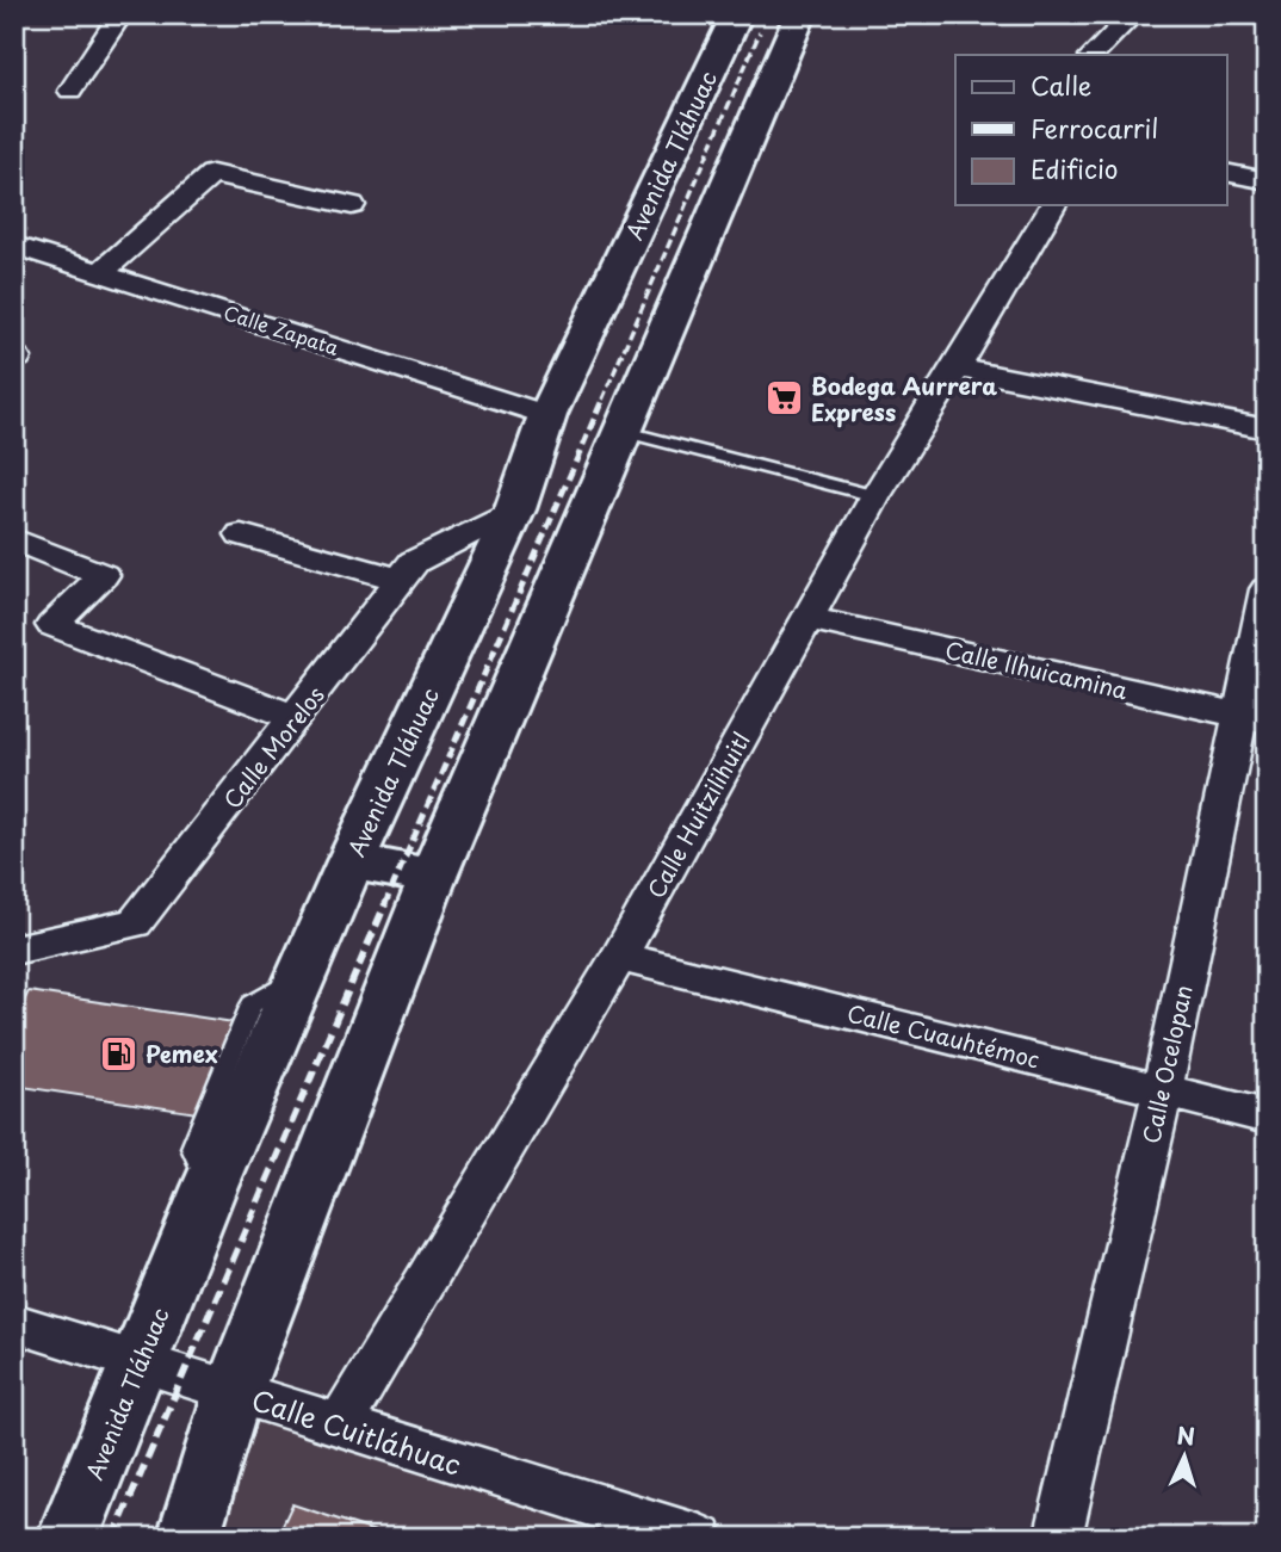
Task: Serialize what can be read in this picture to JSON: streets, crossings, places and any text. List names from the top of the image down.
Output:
{
  "streets": {
    "main road": ["Avenida Tláhuac"],
    "street": [
      "Calle Zapata",
      "Calle Ilhuicamina",
      "Calle Morelos",
      "Calle Huitzilihuitl",
      "Calle Cuauhtémoc",
      "Calle Ocelopan",
      "Calle Cuitláhuac"
    ]
  },
  "crossings": [
    ["Avenida Tláhuac", "Calle Zapata"],
    ["Avenida Tláhuac", "Calle Morelos"],
    ["Avenida Tláhuac", "Calle Cuitláhuac"],
    ["Calle Ilhuicamina", "Calle Huitzilihuitl"],
    ["Calle Ilhuicamina", "Calle Ocelopan"],
    ["Calle Huitzilihuitl", "Calle Cuauhtémoc"],
    ["Calle Huitzilihuitl", "Calle Cuitláhuac"],
    ["Calle Cuauhtémoc", "Calle Ocelopan"]
  ],
  "places": {
    "supermarket": ["Bodega Aurrera Express"],
    "fuel station": ["Pemex"]
  },
  "legend": ["Calle", "Ferrocarril", "Edificio"],
  "north": "top"
}
